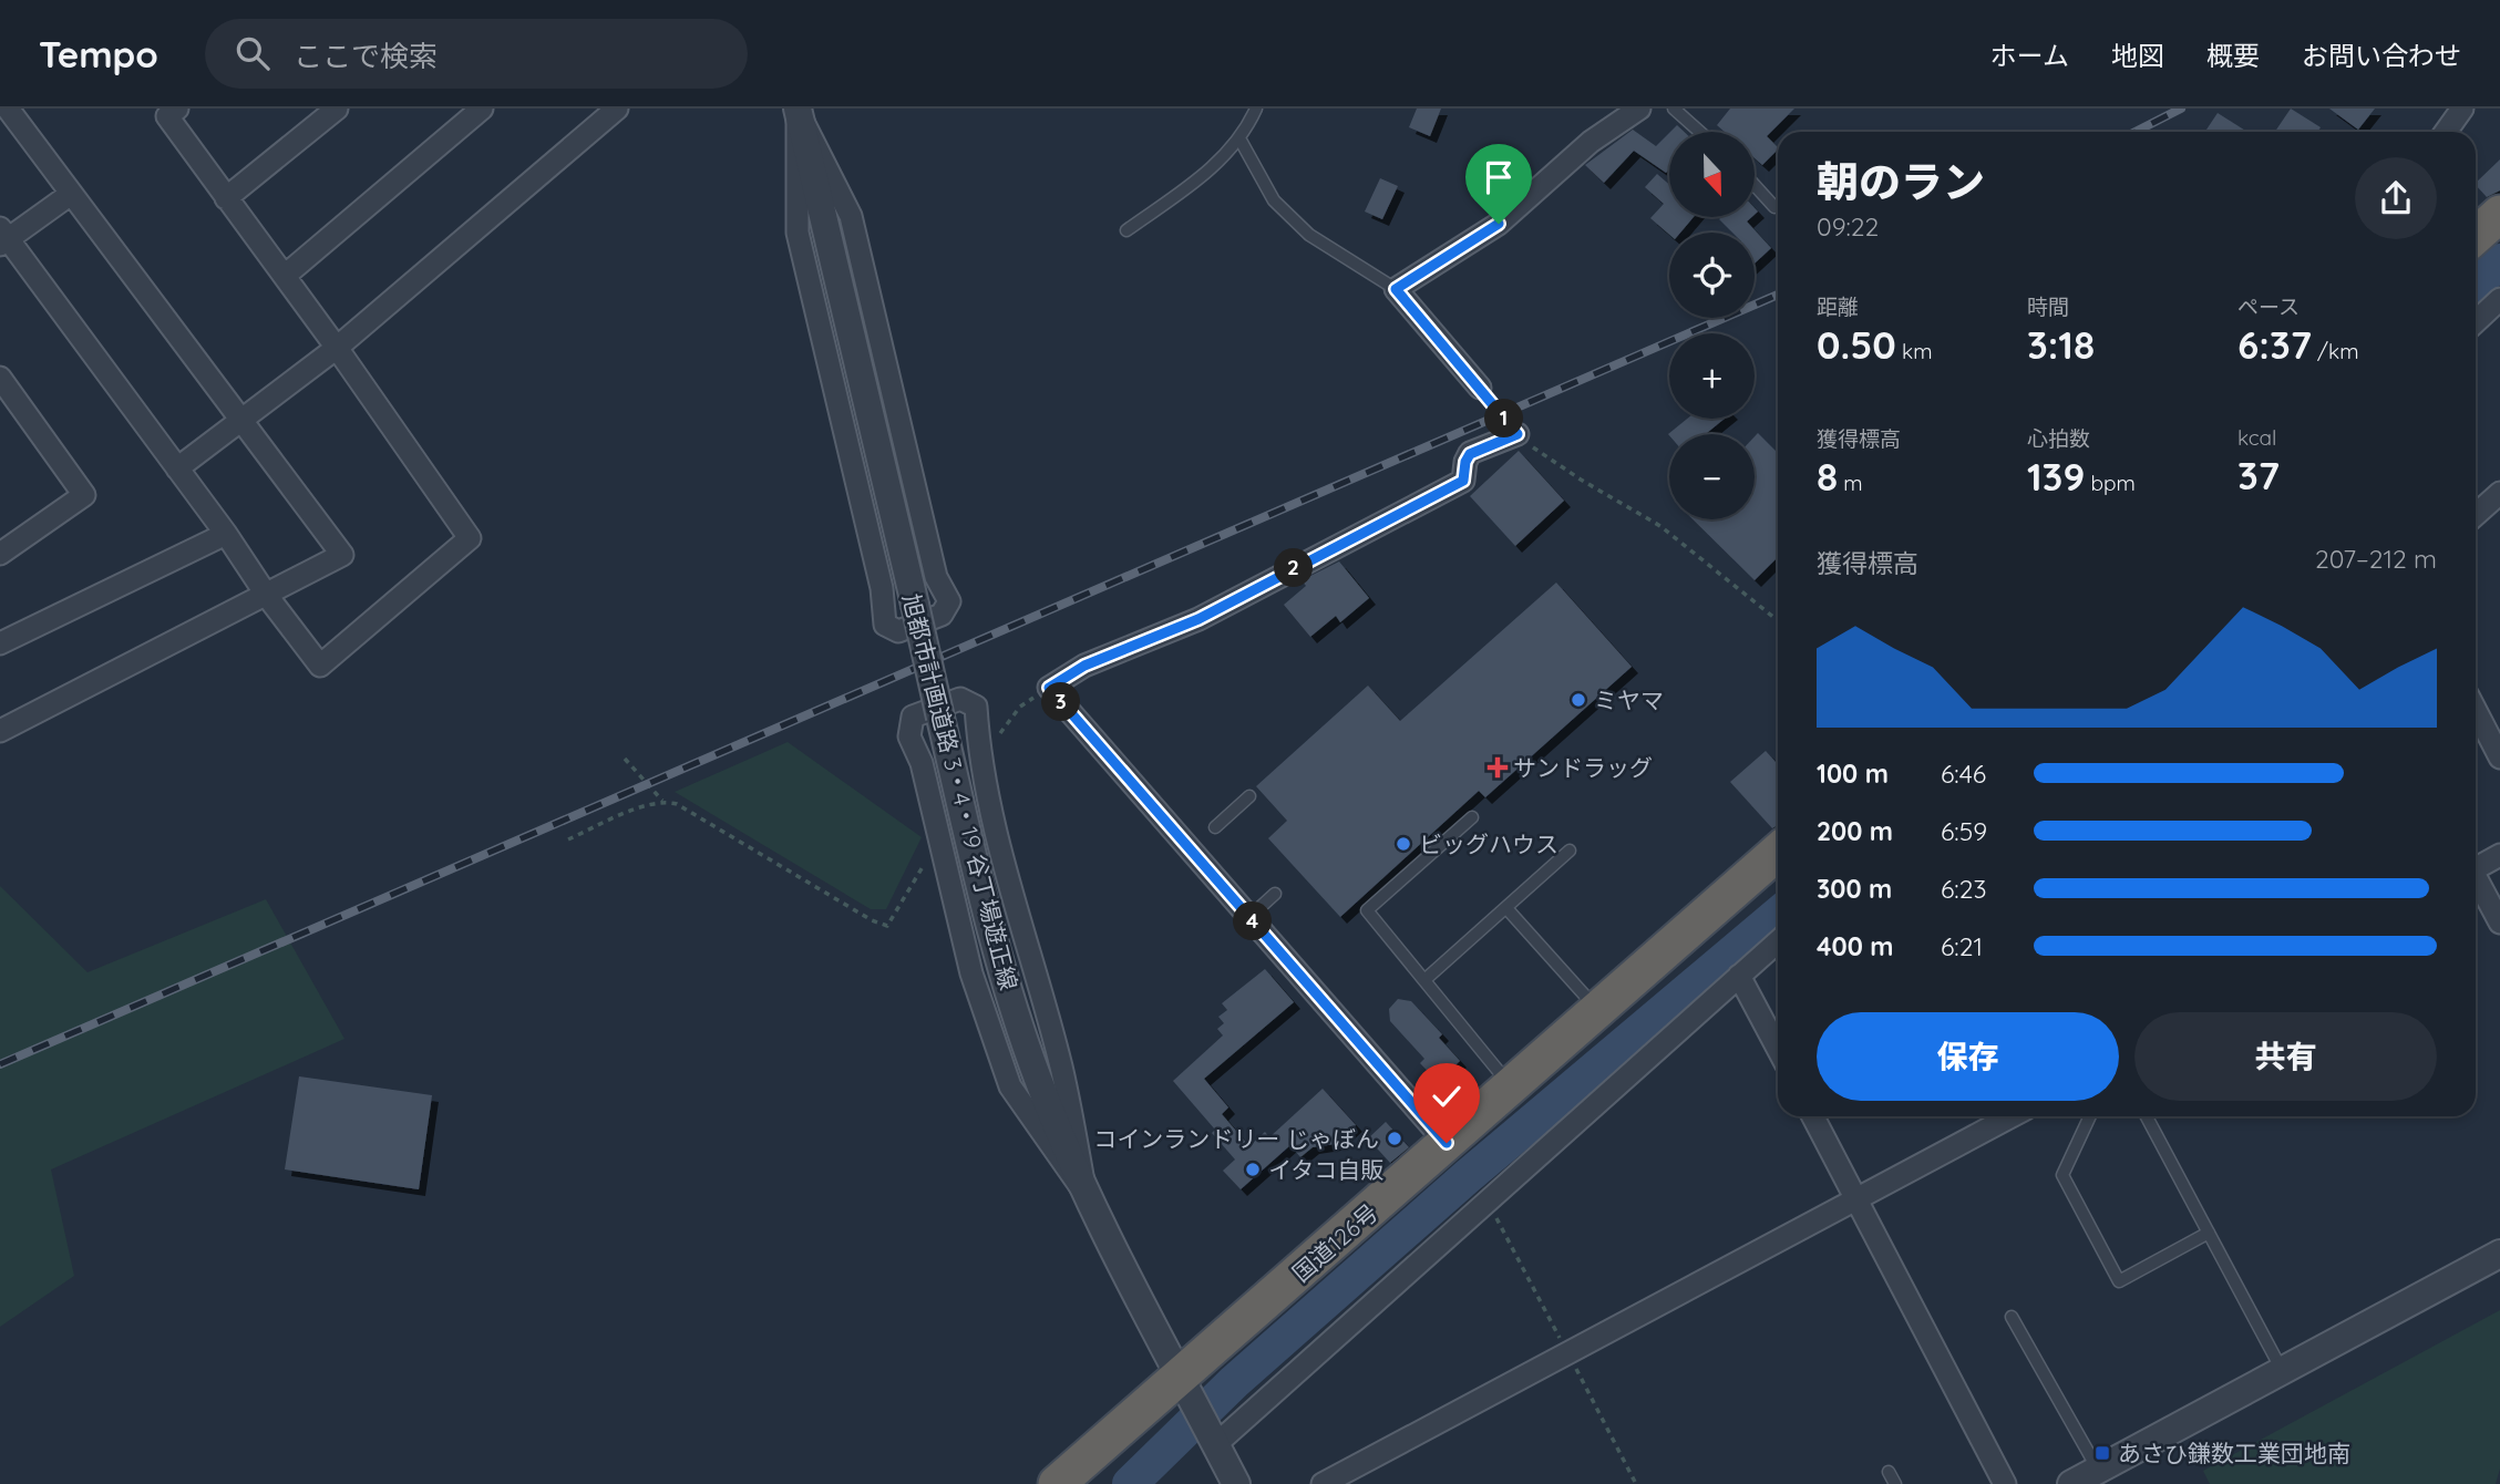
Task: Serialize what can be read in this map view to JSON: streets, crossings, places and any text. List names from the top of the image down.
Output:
{
  "streets": {
    "highway": ["国道126号"],
    "street": ["旭都市計画道路 3・4・19 谷丁場遊正線"]
  },
  "crossings": [
    ["旭都市計画道路 3・4・19 谷丁場遊正線", "国道126号"]
  ],
  "places": {
    "other": [
      "ミヤマ",
      "ビッグハウス",
      "コインランドリー じゃぼん",
      "イタコ自販"
    ],
    "health": ["サンドラッグ"],
    "transit": ["あさひ鎌数工業団地南"]
  },
  "north": "bottom",
  "page": {
    "header": "Tempo",
    "search": "ここで検索",
    "nav": [
      "ホーム",
      "地図",
      "概要",
      "お問い合わせ"
    ],
    "map_buttons": ["+", "−"],
    "heading": ["朝のラン", "09:22"],
    "stats": [
      ["距離", "0.50 km"],
      ["時間", "3:18"],
      ["ペース", "6:37 /km"],
      ["獲得標高", "8 m"],
      ["心拍数", "139 bpm"],
      ["kcal", "37"]
    ],
    "pins": [
      "1",
      "2",
      "3",
      "4"
    ],
    "chart": ["獲得標高", "207–212 m"],
    "list": [
      {
        "name": "100 m",
        "note": "6:46"
      },
      {
        "name": "200 m",
        "note": "6:59"
      },
      {
        "name": "300 m",
        "note": "6:23"
      },
      {
        "name": "400 m",
        "note": "6:21"
      }
    ],
    "buttons": ["保存", "共有"]
  }
}
